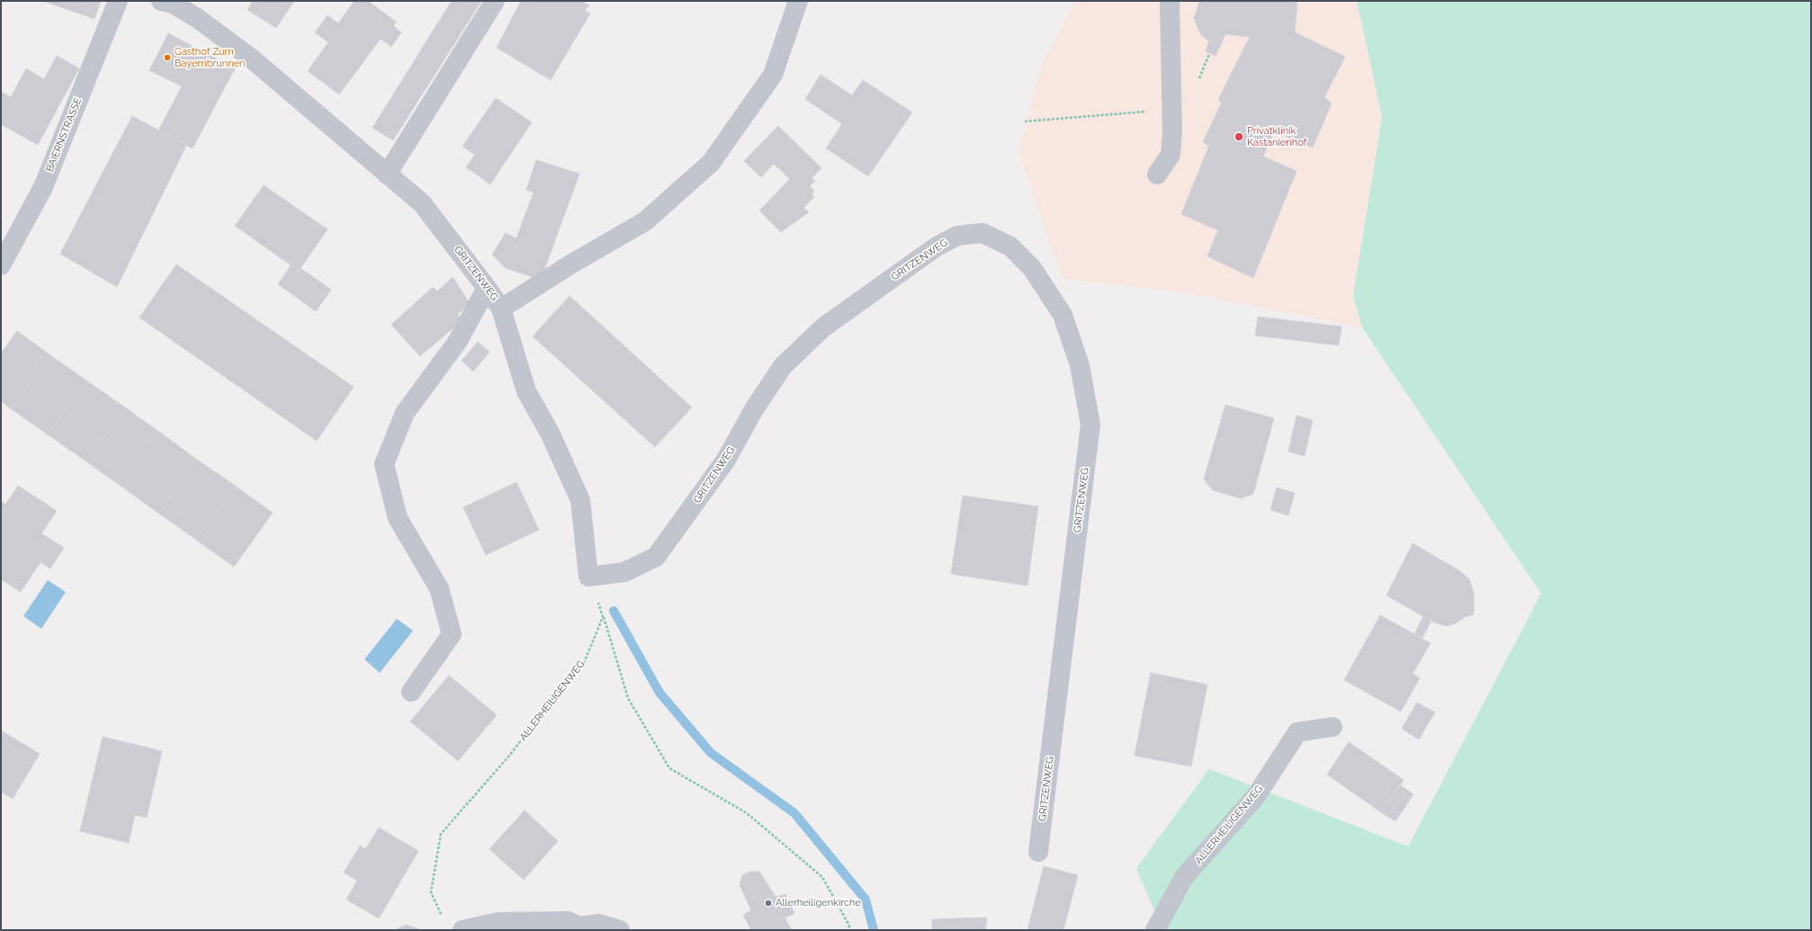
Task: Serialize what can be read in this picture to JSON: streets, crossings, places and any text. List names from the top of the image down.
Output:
{
  "streets": {
    "street": ["BAIERNSTRASSE", "GRITZENWEG", "ALLERHEILIGENWEG"]
  },
  "places": ["Gasthof Zum Bayernbrunnen", "Privatklinik Kastanienhof", "Allerheiligenkirche"]
}
